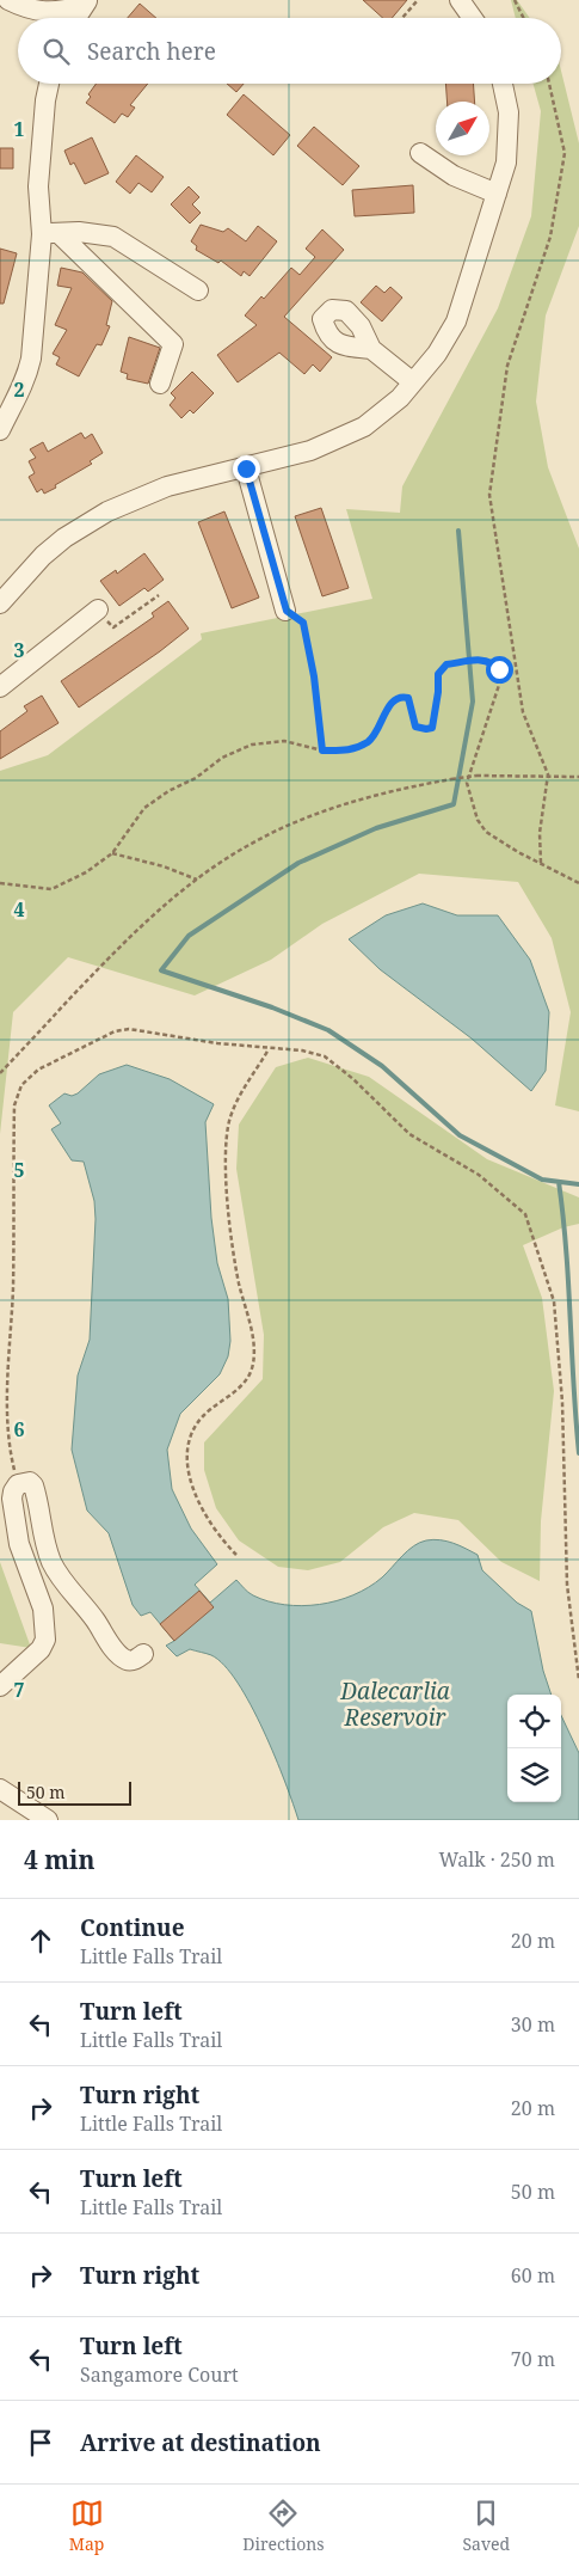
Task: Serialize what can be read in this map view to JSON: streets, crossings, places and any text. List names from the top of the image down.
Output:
{
  "water": ["Dalecarlia Reservoir"],
  "scale_bar": "50 m",
  "north": "top right",
  "page": {
    "search": "Search here",
    "scale": "50 m",
    "heading": ["4 min", "Walk · 250 m"],
    "list": [
      ["Continue", "Little Falls Trail", "20 m"],
      ["Turn left", "Little Falls Trail", "30 m"],
      ["Turn right", "Little Falls Trail", "20 m"],
      ["Turn left", "Little Falls Trail", "50 m"],
      ["Turn right", "60 m"],
      ["Turn left", "Sangamore Court", "70 m"],
      "Arrive at destination"
    ],
    "nav": ["Map", "Directions", "Saved"]
  },
  "grid": {
    "rows": [
      "1",
      "2",
      "3",
      "4",
      "5",
      "6",
      "7"
    ]
  }
}
